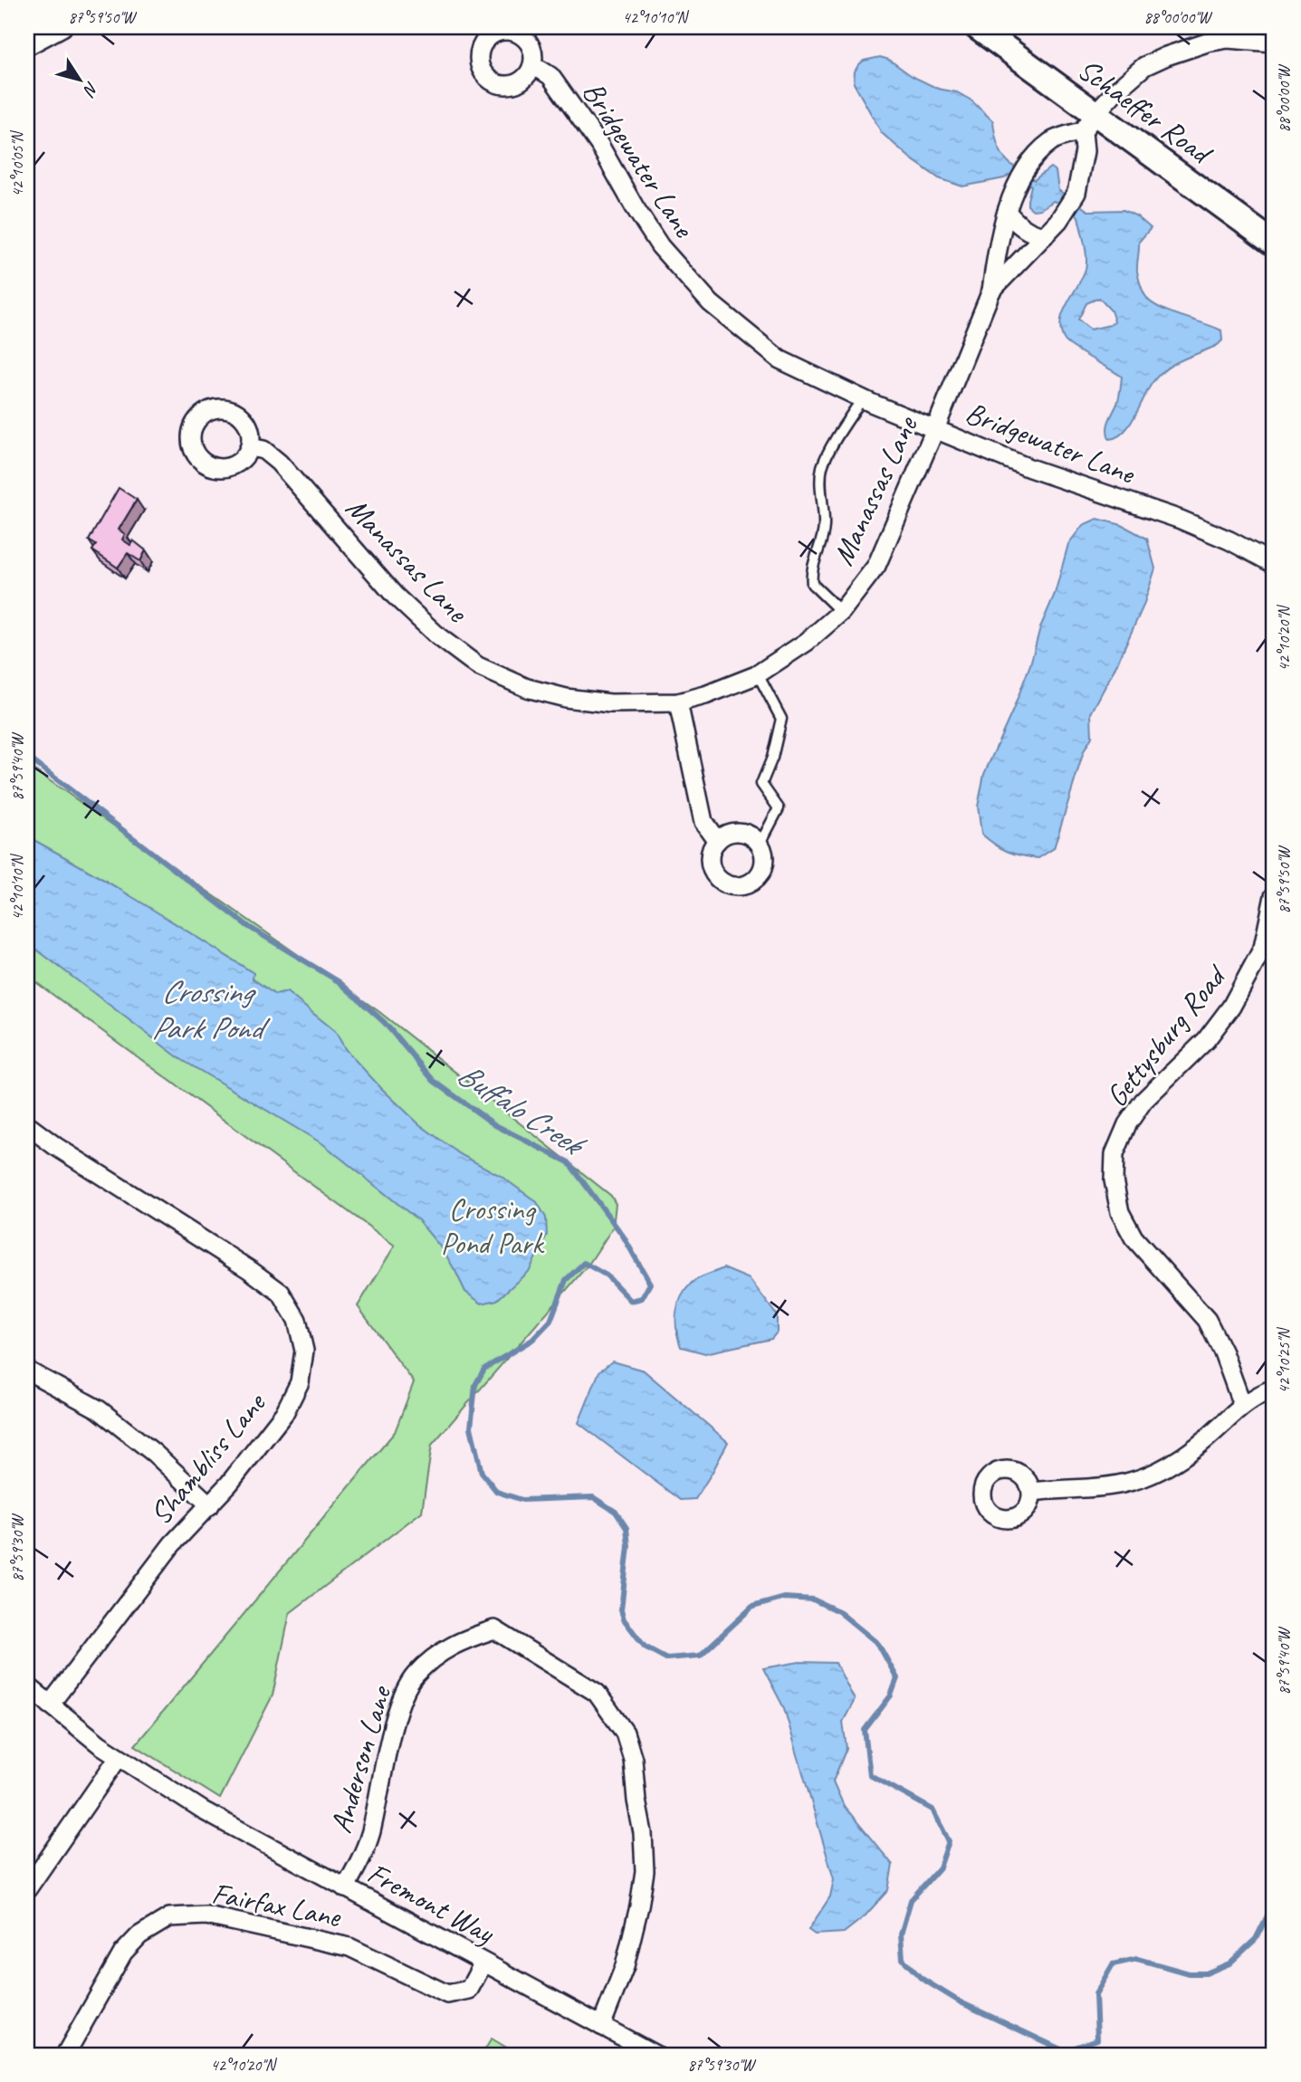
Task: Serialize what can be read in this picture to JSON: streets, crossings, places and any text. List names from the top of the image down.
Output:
{
  "streets": {
    "street": [
      "Schaeffer Road",
      "Bridgewater Lane",
      "Manassas Lane",
      "Gettysburg Road",
      "Shambliss Lane",
      "Anderson Lane",
      "Fremont Way",
      "Fairfax Lane"
    ]
  },
  "crossings": [
    ["Schaeffer Road", "Manassas Lane"],
    ["Bridgewater Lane", "Manassas Lane"],
    ["Shambliss Lane", "Fremont Way"],
    ["Anderson Lane", "Fremont Way"],
    ["Fremont Way", "Fairfax Lane"]
  ],
  "water": ["Crossing Park Pond", "Buffalo Creek"],
  "parks": ["Crossing Pond Park"],
  "north": "bottom right",
  "coordinates": [
    "87°59'50\"W",
    "42°10'10\"N",
    "88°00'00\"W",
    "42°10'05\"N",
    "42°10'20\"N",
    "87°59'40\"W",
    "42°10'25\"N",
    "87°59'30\"W"
  ]
}
